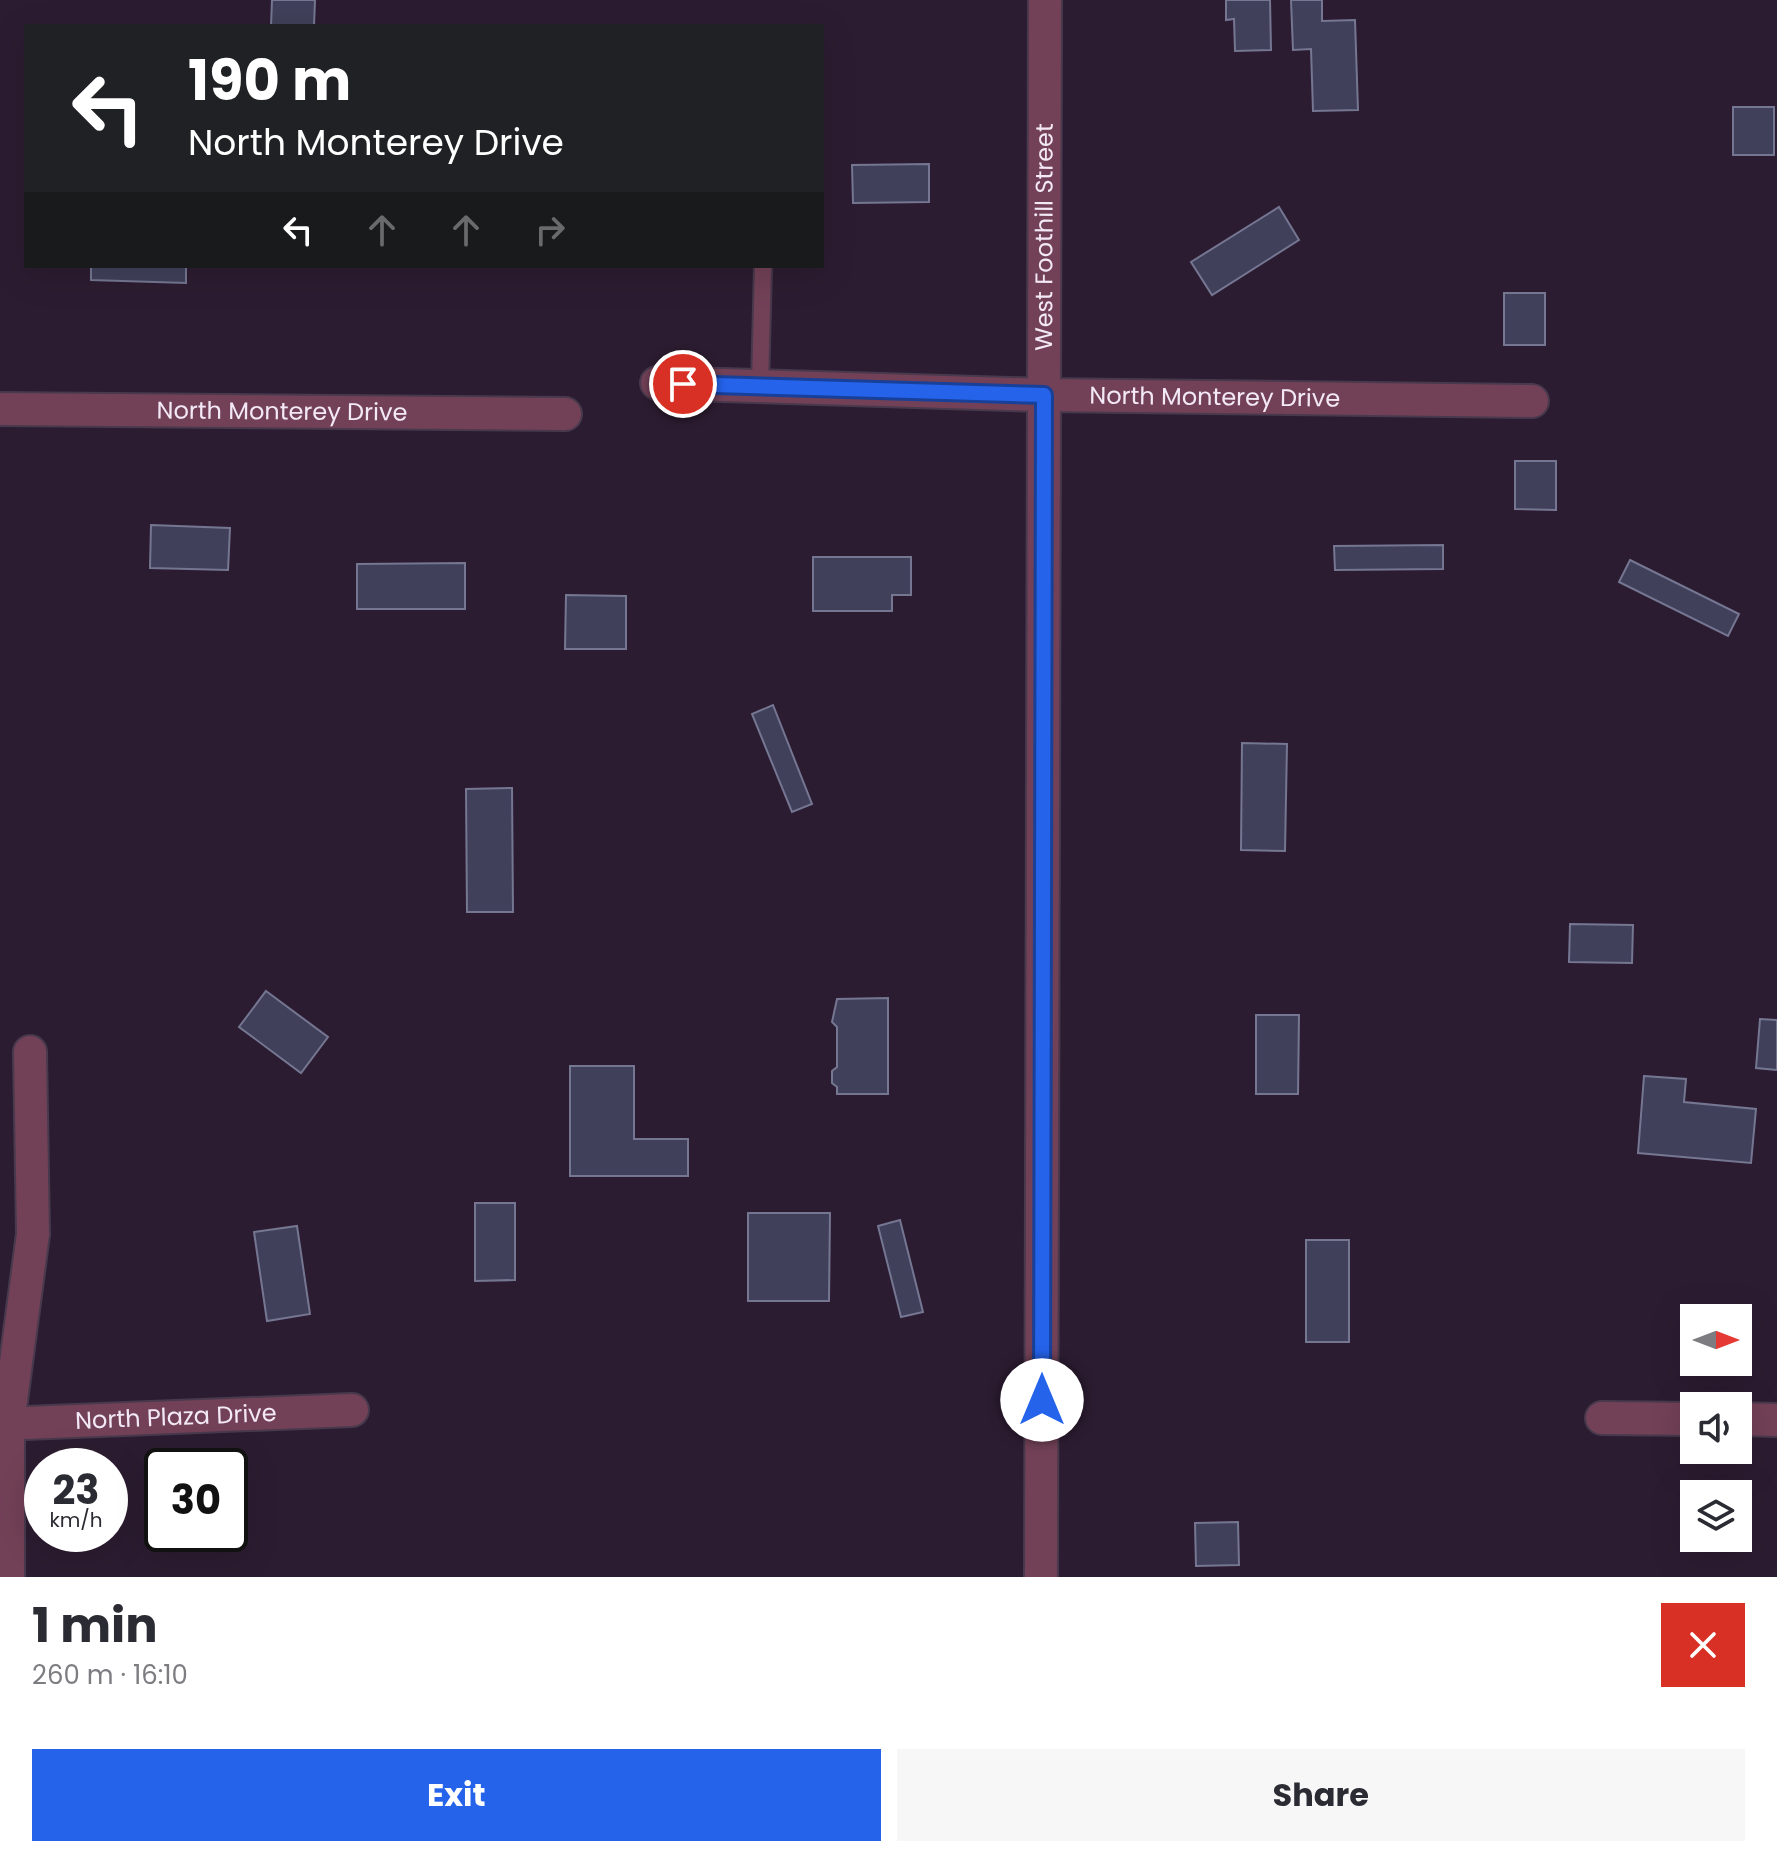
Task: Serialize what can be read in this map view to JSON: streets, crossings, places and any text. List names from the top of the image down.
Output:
{
  "streets": {
    "street": ["West Foothill Street", "North Monterey Drive", "North Plaza Drive"]
  },
  "crossings": [
    ["West Foothill Street", "North Monterey Drive"]
  ],
  "north": "right",
  "page": {
    "turn": ["190 m", "North Monterey Drive"],
    "speed": "23 km/h",
    "limit": "30",
    "heading": ["1 min", "260 m · 16:10"],
    "buttons": ["Exit", "Share"]
  }
}
